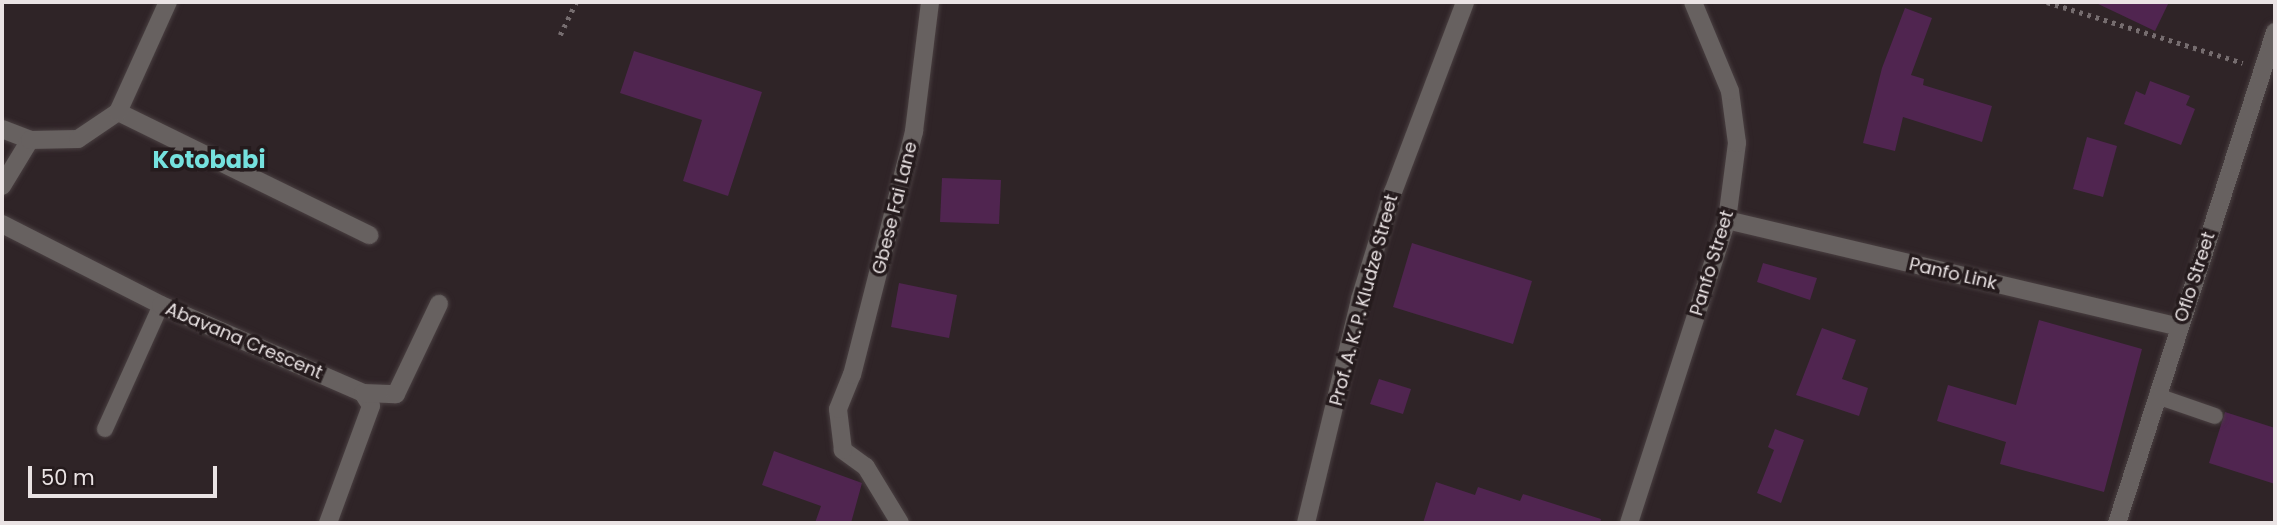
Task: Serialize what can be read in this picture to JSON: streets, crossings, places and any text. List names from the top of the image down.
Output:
{
  "streets": {
    "street": [
      "Gbese Fai Lane",
      "Panfo Street",
      "Panfo Link",
      "Oflo Street",
      "Prof. A. K. P. Kludze Street",
      "Abavana Crescent"
    ]
  },
  "crossings": [
    ["Panfo Street", "Panfo Link"],
    ["Panfo Link", "Oflo Street"]
  ],
  "districts": ["Kotobabi"],
  "scale_bar": "50 m"
}
